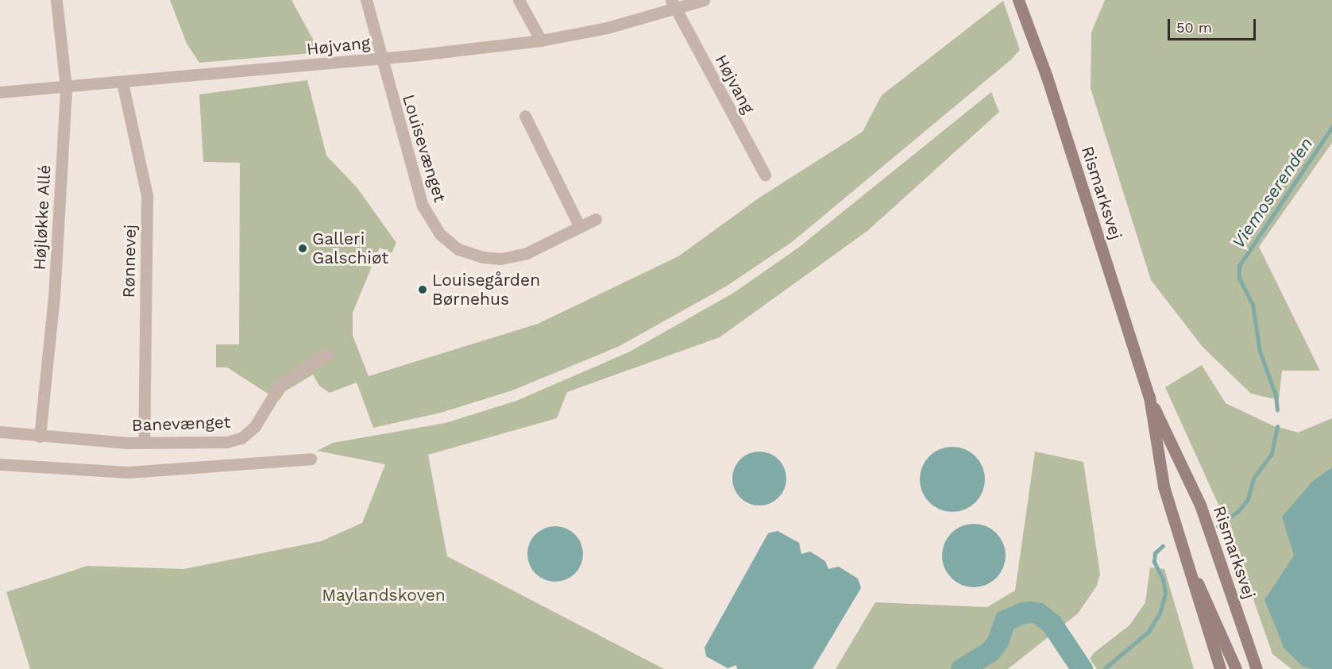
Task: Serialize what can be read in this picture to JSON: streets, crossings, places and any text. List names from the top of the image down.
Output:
{
  "streets": {
    "main road": ["Rismarksvej"],
    "street": [
      "Højvang",
      "Louisevænget",
      "Højløkke Allé",
      "Rønnevej",
      "Banevænget"
    ]
  },
  "crossings": [
    ["Højvang", "Louisevænget"],
    ["Højvang", "Højløkke Allé"],
    ["Højvang", "Rønnevej"],
    ["Højløkke Allé", "Banevænget"],
    ["Rønnevej", "Banevænget"]
  ],
  "water": ["Viemoserenden"],
  "parks": ["Maylandskoven"],
  "places": ["Galleri Galschiøt", "Louisegården Børnehus"],
  "scale_bar": "50 m"
}
